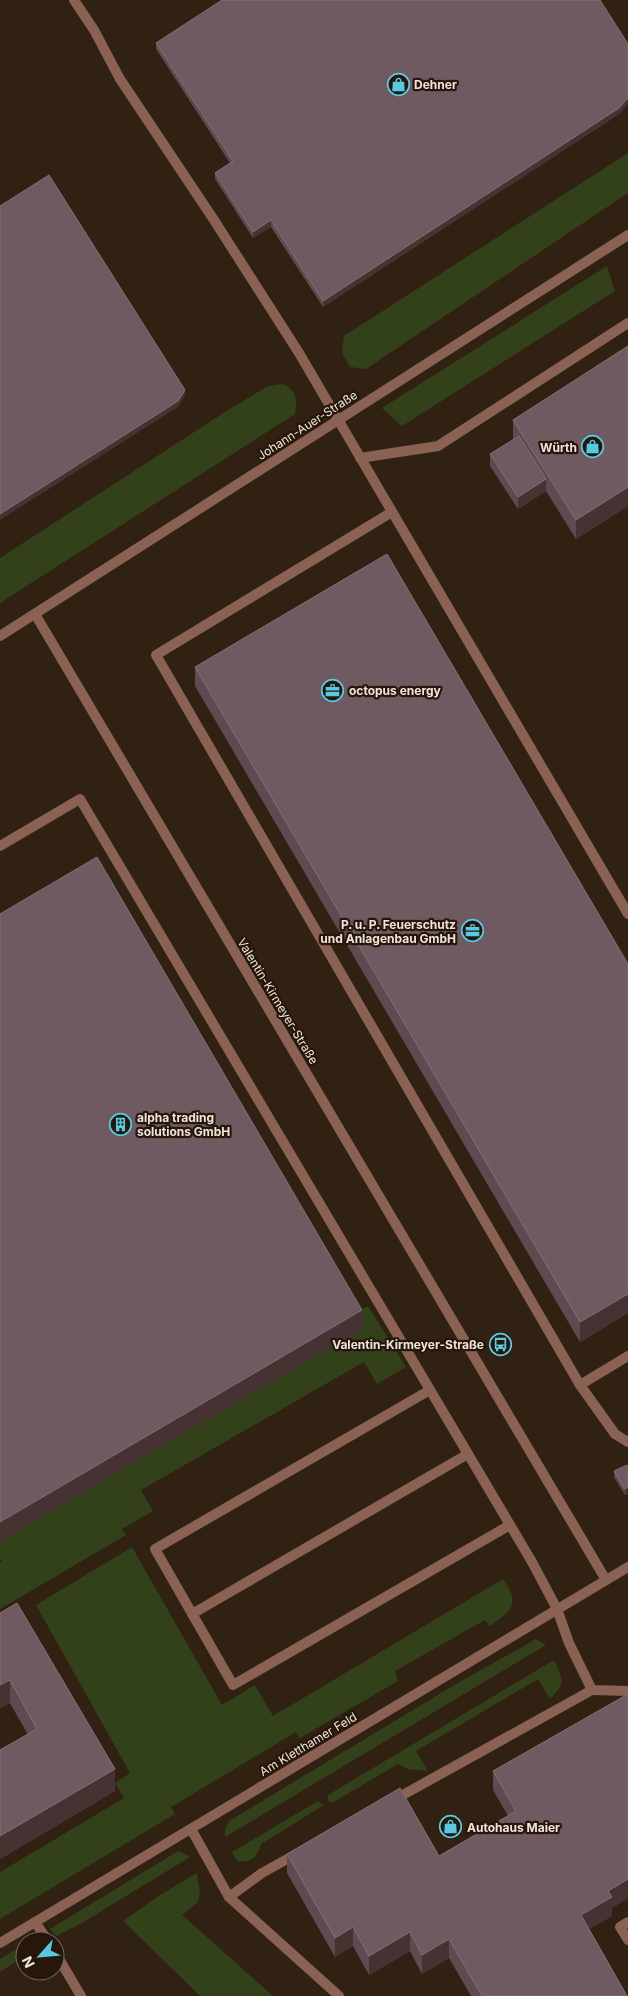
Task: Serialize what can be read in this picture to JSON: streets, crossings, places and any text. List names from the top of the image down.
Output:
{
  "streets": {
    "street": ["Johann-Auer-Straße", "Valentin-Kirmeyer-Straße", "Am Kletthamer Feld"]
  },
  "crossings": [
    ["Johann-Auer-Straße", "Valentin-Kirmeyer-Straße"],
    ["Valentin-Kirmeyer-Straße", "Am Kletthamer Feld"]
  ],
  "places": {
    "shop": ["Dehner", "Würth", "Autohaus Maier"],
    "office": ["octopus energy", "P. u. P. Feuerschutz und Anlagenbau GmbH"],
    "building": ["alpha trading solutions GmbH"],
    "bus stop": ["Valentin-Kirmeyer-Straße"]
  },
  "north": "bottom left"
}
